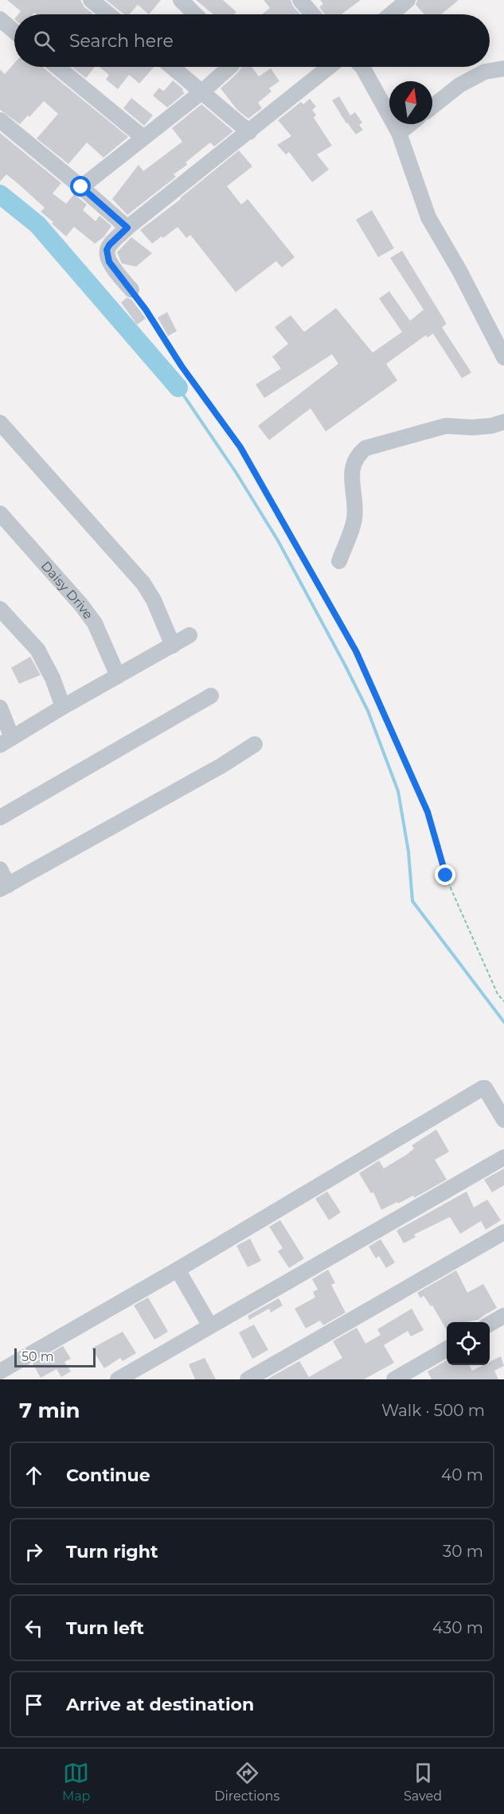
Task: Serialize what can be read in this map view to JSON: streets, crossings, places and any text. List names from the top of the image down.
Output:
{
  "streets": {
    "street": ["Daisy Drive"]
  },
  "scale_bar": "50 m",
  "north": "top",
  "page": {
    "search": "Search here",
    "scale": "50 m",
    "heading": ["7 min", "Walk · 500 m"],
    "list": [
      ["Continue", "40 m"],
      ["Turn right", "30 m"],
      ["Turn left", "430 m"],
      "Arrive at destination"
    ],
    "nav": ["Map", "Directions", "Saved"]
  }
}
